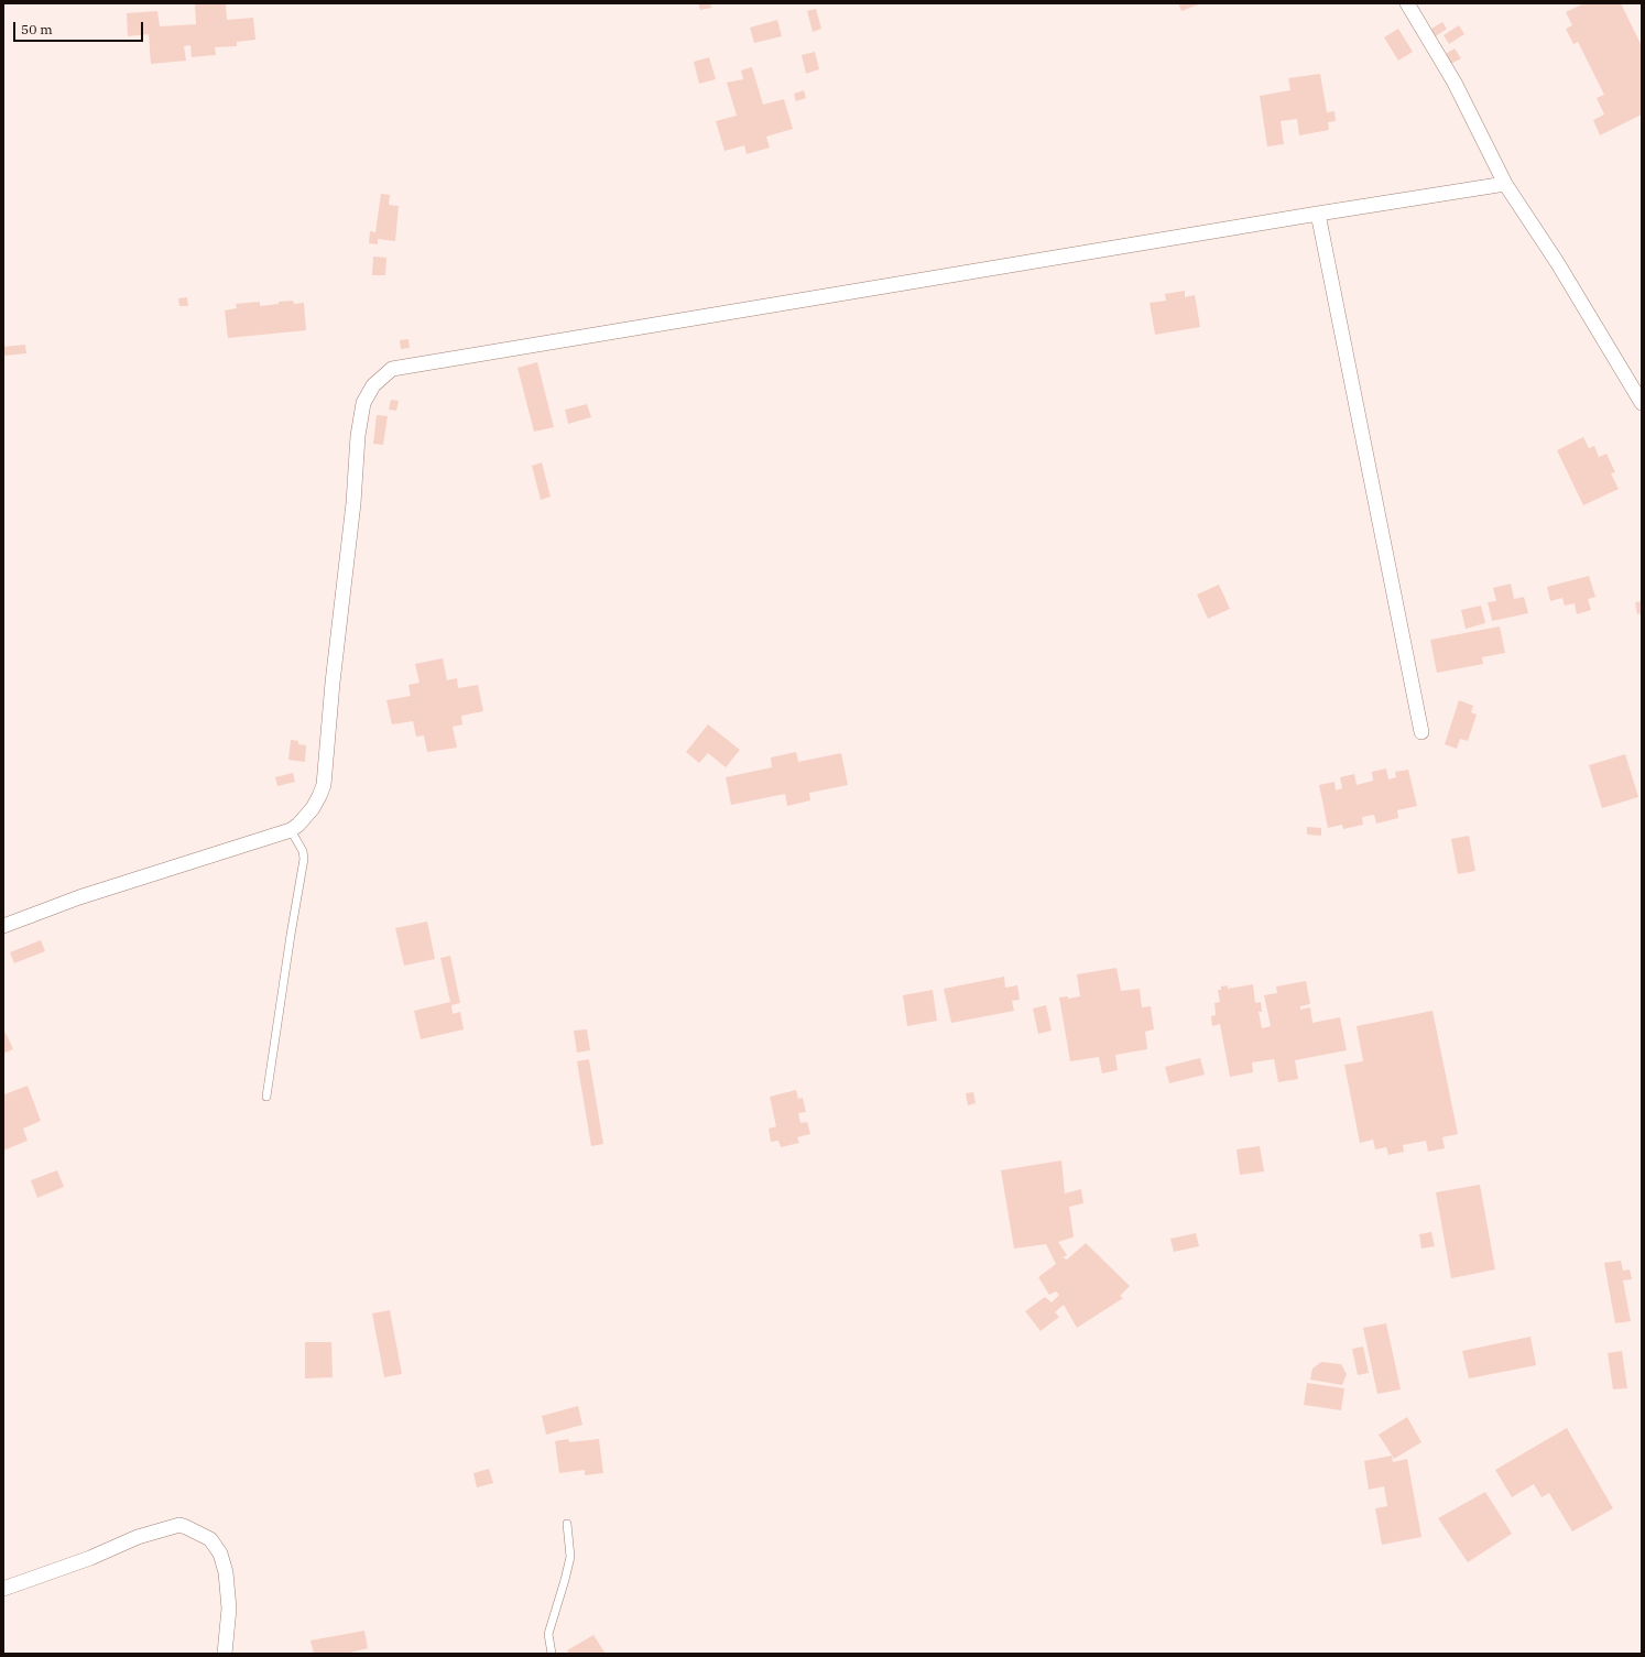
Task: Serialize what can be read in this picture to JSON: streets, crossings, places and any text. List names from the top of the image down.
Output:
{
  "scale_bar": "50 m"
}
